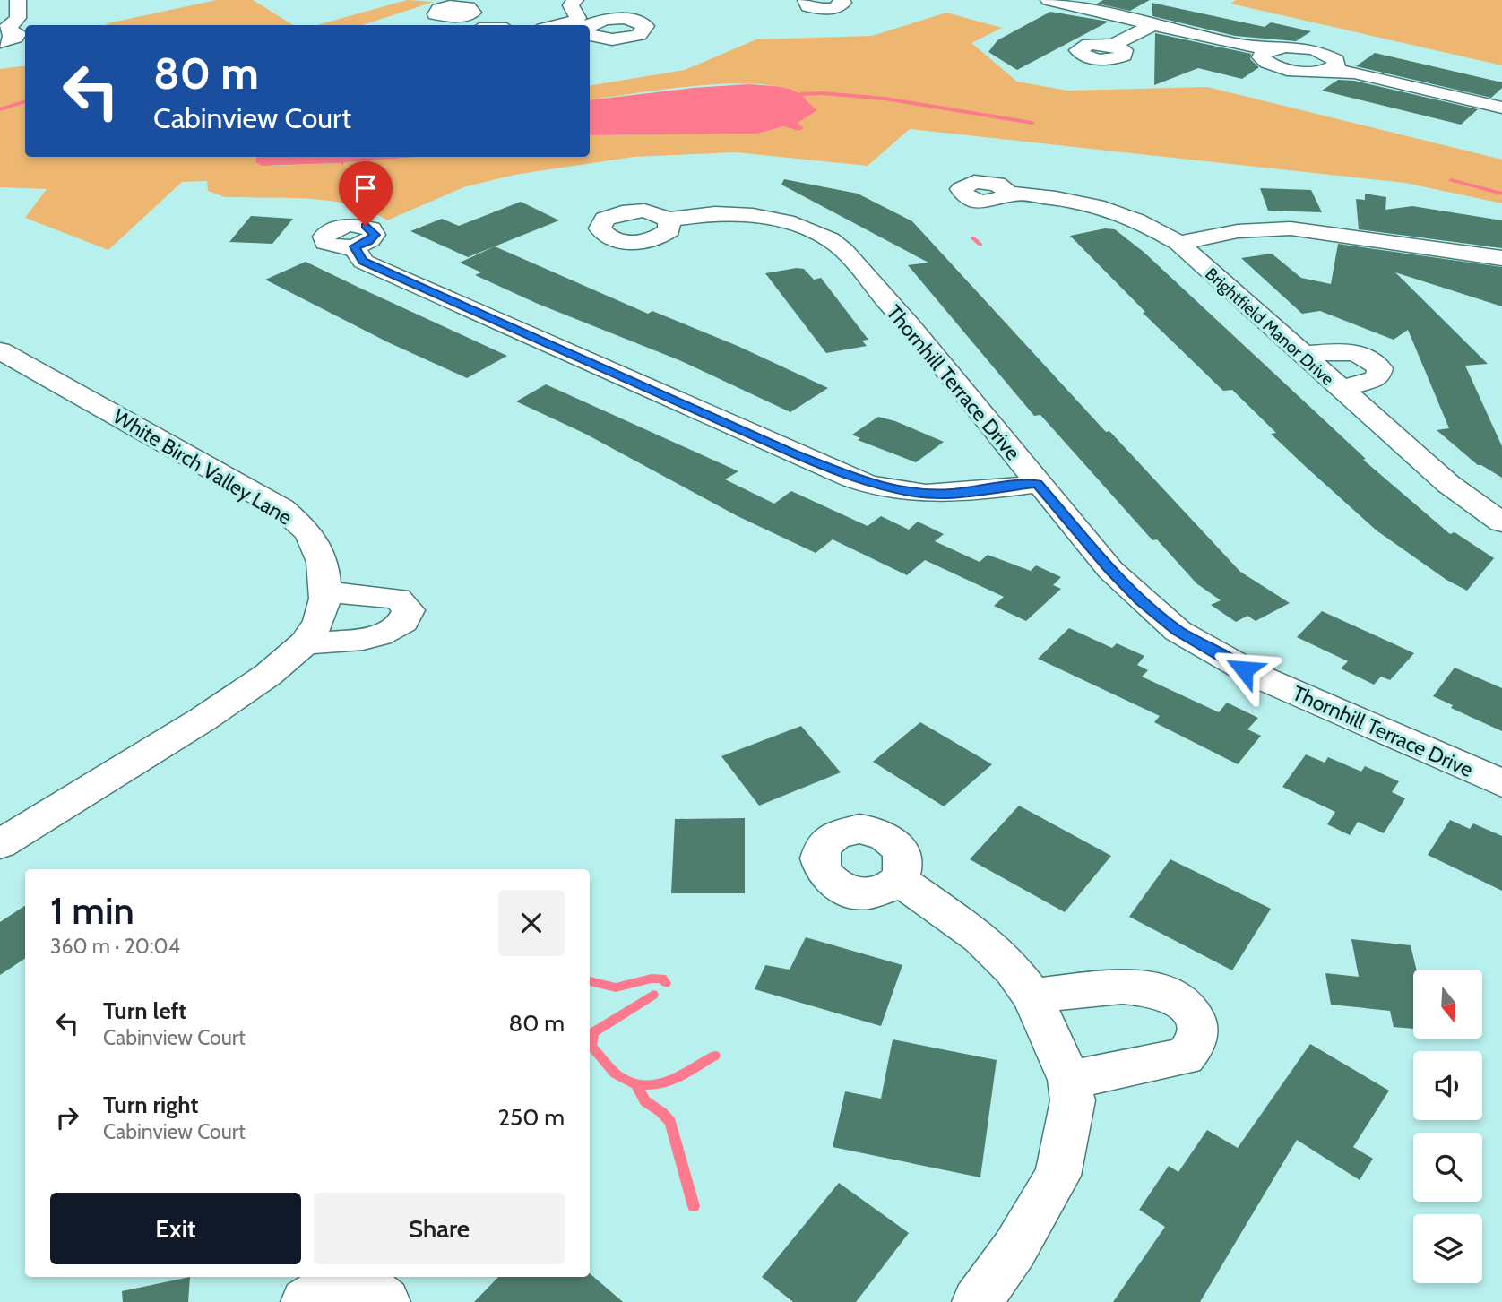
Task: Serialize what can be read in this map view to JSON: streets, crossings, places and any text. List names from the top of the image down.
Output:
{
  "streets": {
    "street": ["Brightfield Manor Drive", "Thornhill Terrace Drive", "White Birch Valley Lane"]
  },
  "north": "bottom",
  "page": {
    "turn": ["80 m", "Cabinview Court"],
    "heading": ["1 min", "360 m · 20:04"],
    "list": [
      {
        "name": "Turn left",
        "note": "Cabinview Court",
        "value": "80 m"
      },
      {
        "name": "Turn right",
        "note": "Cabinview Court",
        "value": "250 m"
      }
    ],
    "buttons": ["Exit", "Share"]
  }
}
